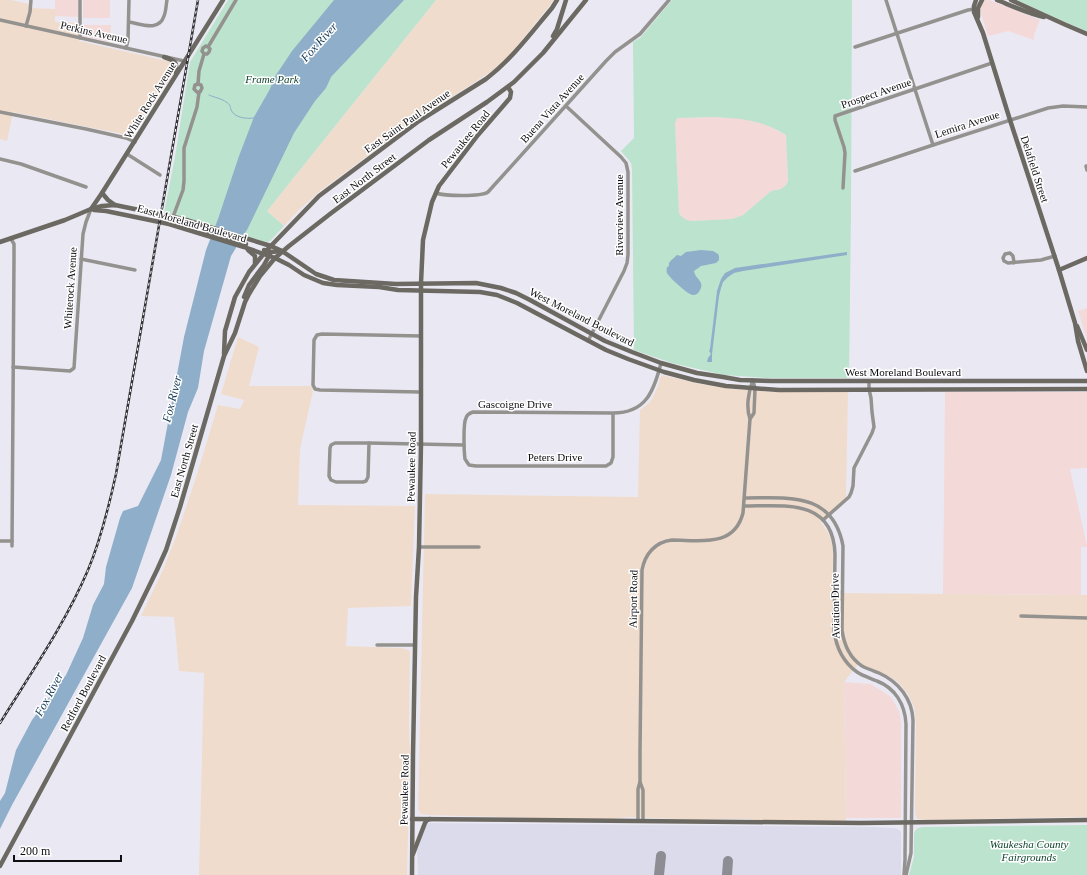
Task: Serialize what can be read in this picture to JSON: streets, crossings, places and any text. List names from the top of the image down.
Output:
{
  "streets": {
    "street": [
      "Perkins Avenue",
      "Prospect Avenue",
      "White Rock Avenue",
      "Buena Vista Avenue",
      "East Saint Paul Avenue",
      "Lemira Avenue",
      "Pewaukee Road",
      "Delafield Street",
      "East North Street",
      "Riverview Avenue",
      "East Moreland Boulevard",
      "Whiterock Avenue",
      "West Moreland Boulevard",
      "Gascoigne Drive",
      "Peters Drive",
      "Airport Road",
      "Aviation Drive",
      "Redford Boulevard"
    ]
  },
  "crossings": [
    ["Perkins Avenue", "White Rock Avenue"],
    ["Prospect Avenue", "Delafield Street"],
    ["White Rock Avenue", "East Moreland Boulevard"],
    ["White Rock Avenue", "Whiterock Avenue"],
    ["Buena Vista Avenue", "Pewaukee Road"],
    ["Buena Vista Avenue", "Riverview Avenue"],
    ["East Saint Paul Avenue", "West Moreland Boulevard"],
    ["Lemira Avenue", "Delafield Street"],
    ["Pewaukee Road", "East North Street"],
    ["Pewaukee Road", "West Moreland Boulevard"],
    ["East North Street", "East Moreland Boulevard"],
    ["East North Street", "West Moreland Boulevard"],
    ["East North Street", "Redford Boulevard"],
    ["Riverview Avenue", "West Moreland Boulevard"],
    ["East Moreland Boulevard", "Whiterock Avenue"],
    ["East Moreland Boulevard", "West Moreland Boulevard"],
    ["West Moreland Boulevard", "Gascoigne Drive"],
    ["West Moreland Boulevard", "Airport Road"],
    ["Gascoigne Drive", "Peters Drive"],
    ["Airport Road", "Aviation Drive"]
  ],
  "water": ["Fox River"],
  "parks": ["Frame Park", "Waukesha County Fairgrounds"],
  "scale_bar": "200 m"
}
